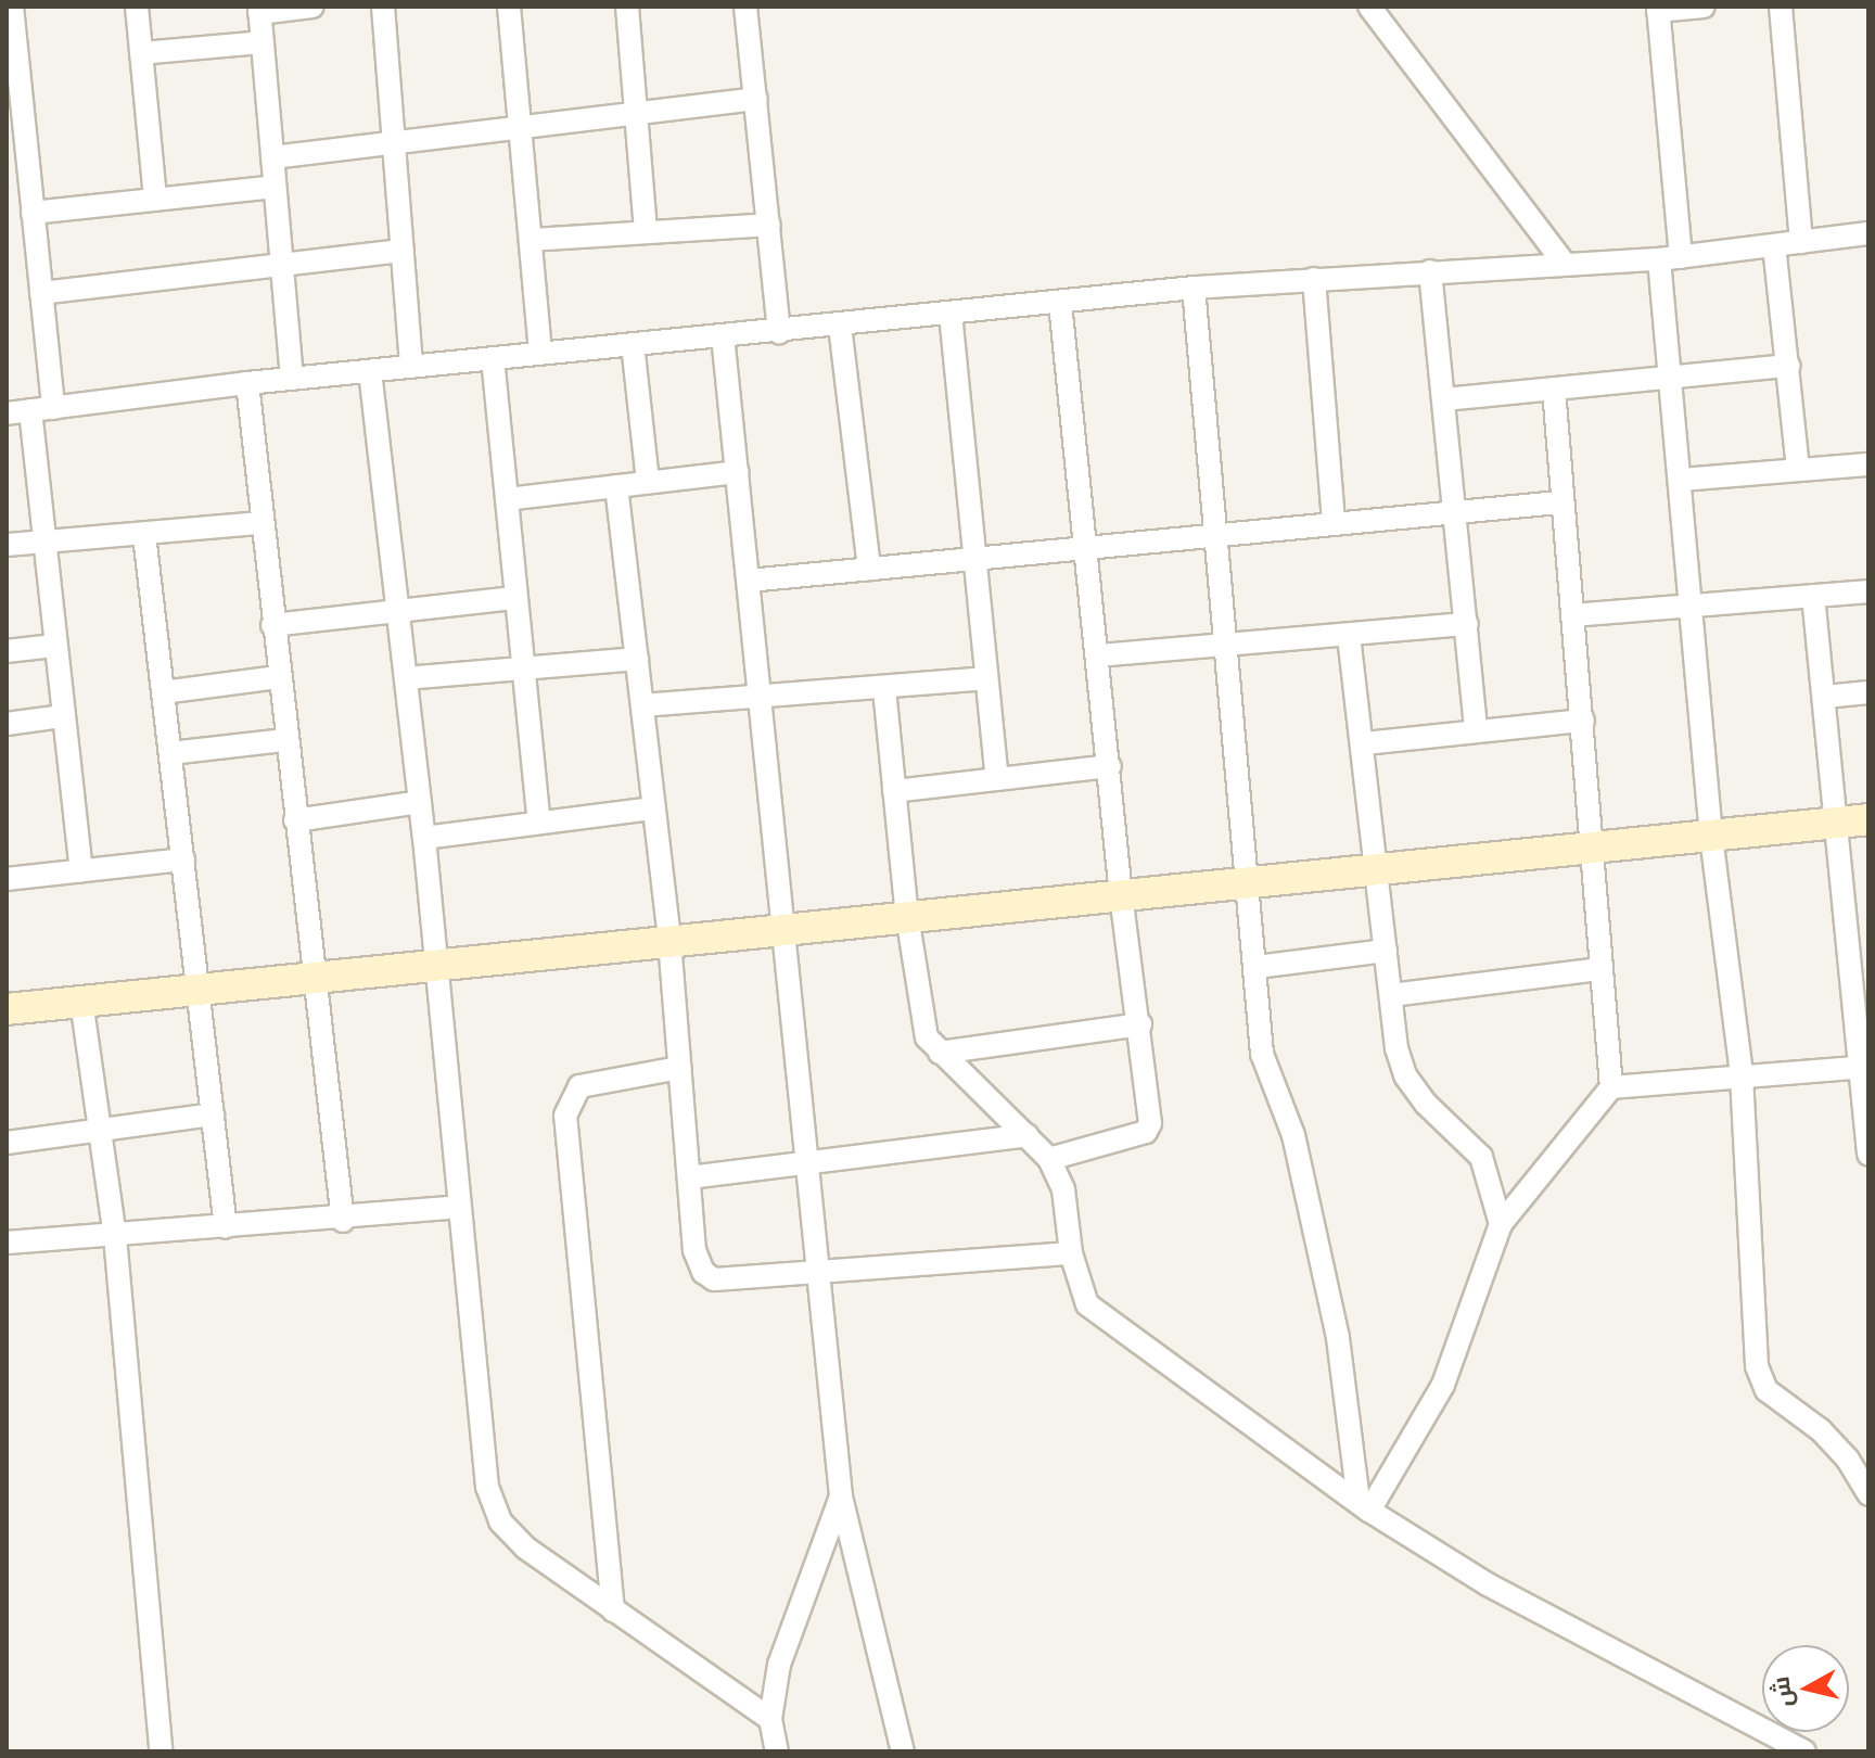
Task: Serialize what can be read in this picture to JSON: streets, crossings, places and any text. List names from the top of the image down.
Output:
{
  "north": "left"
}
